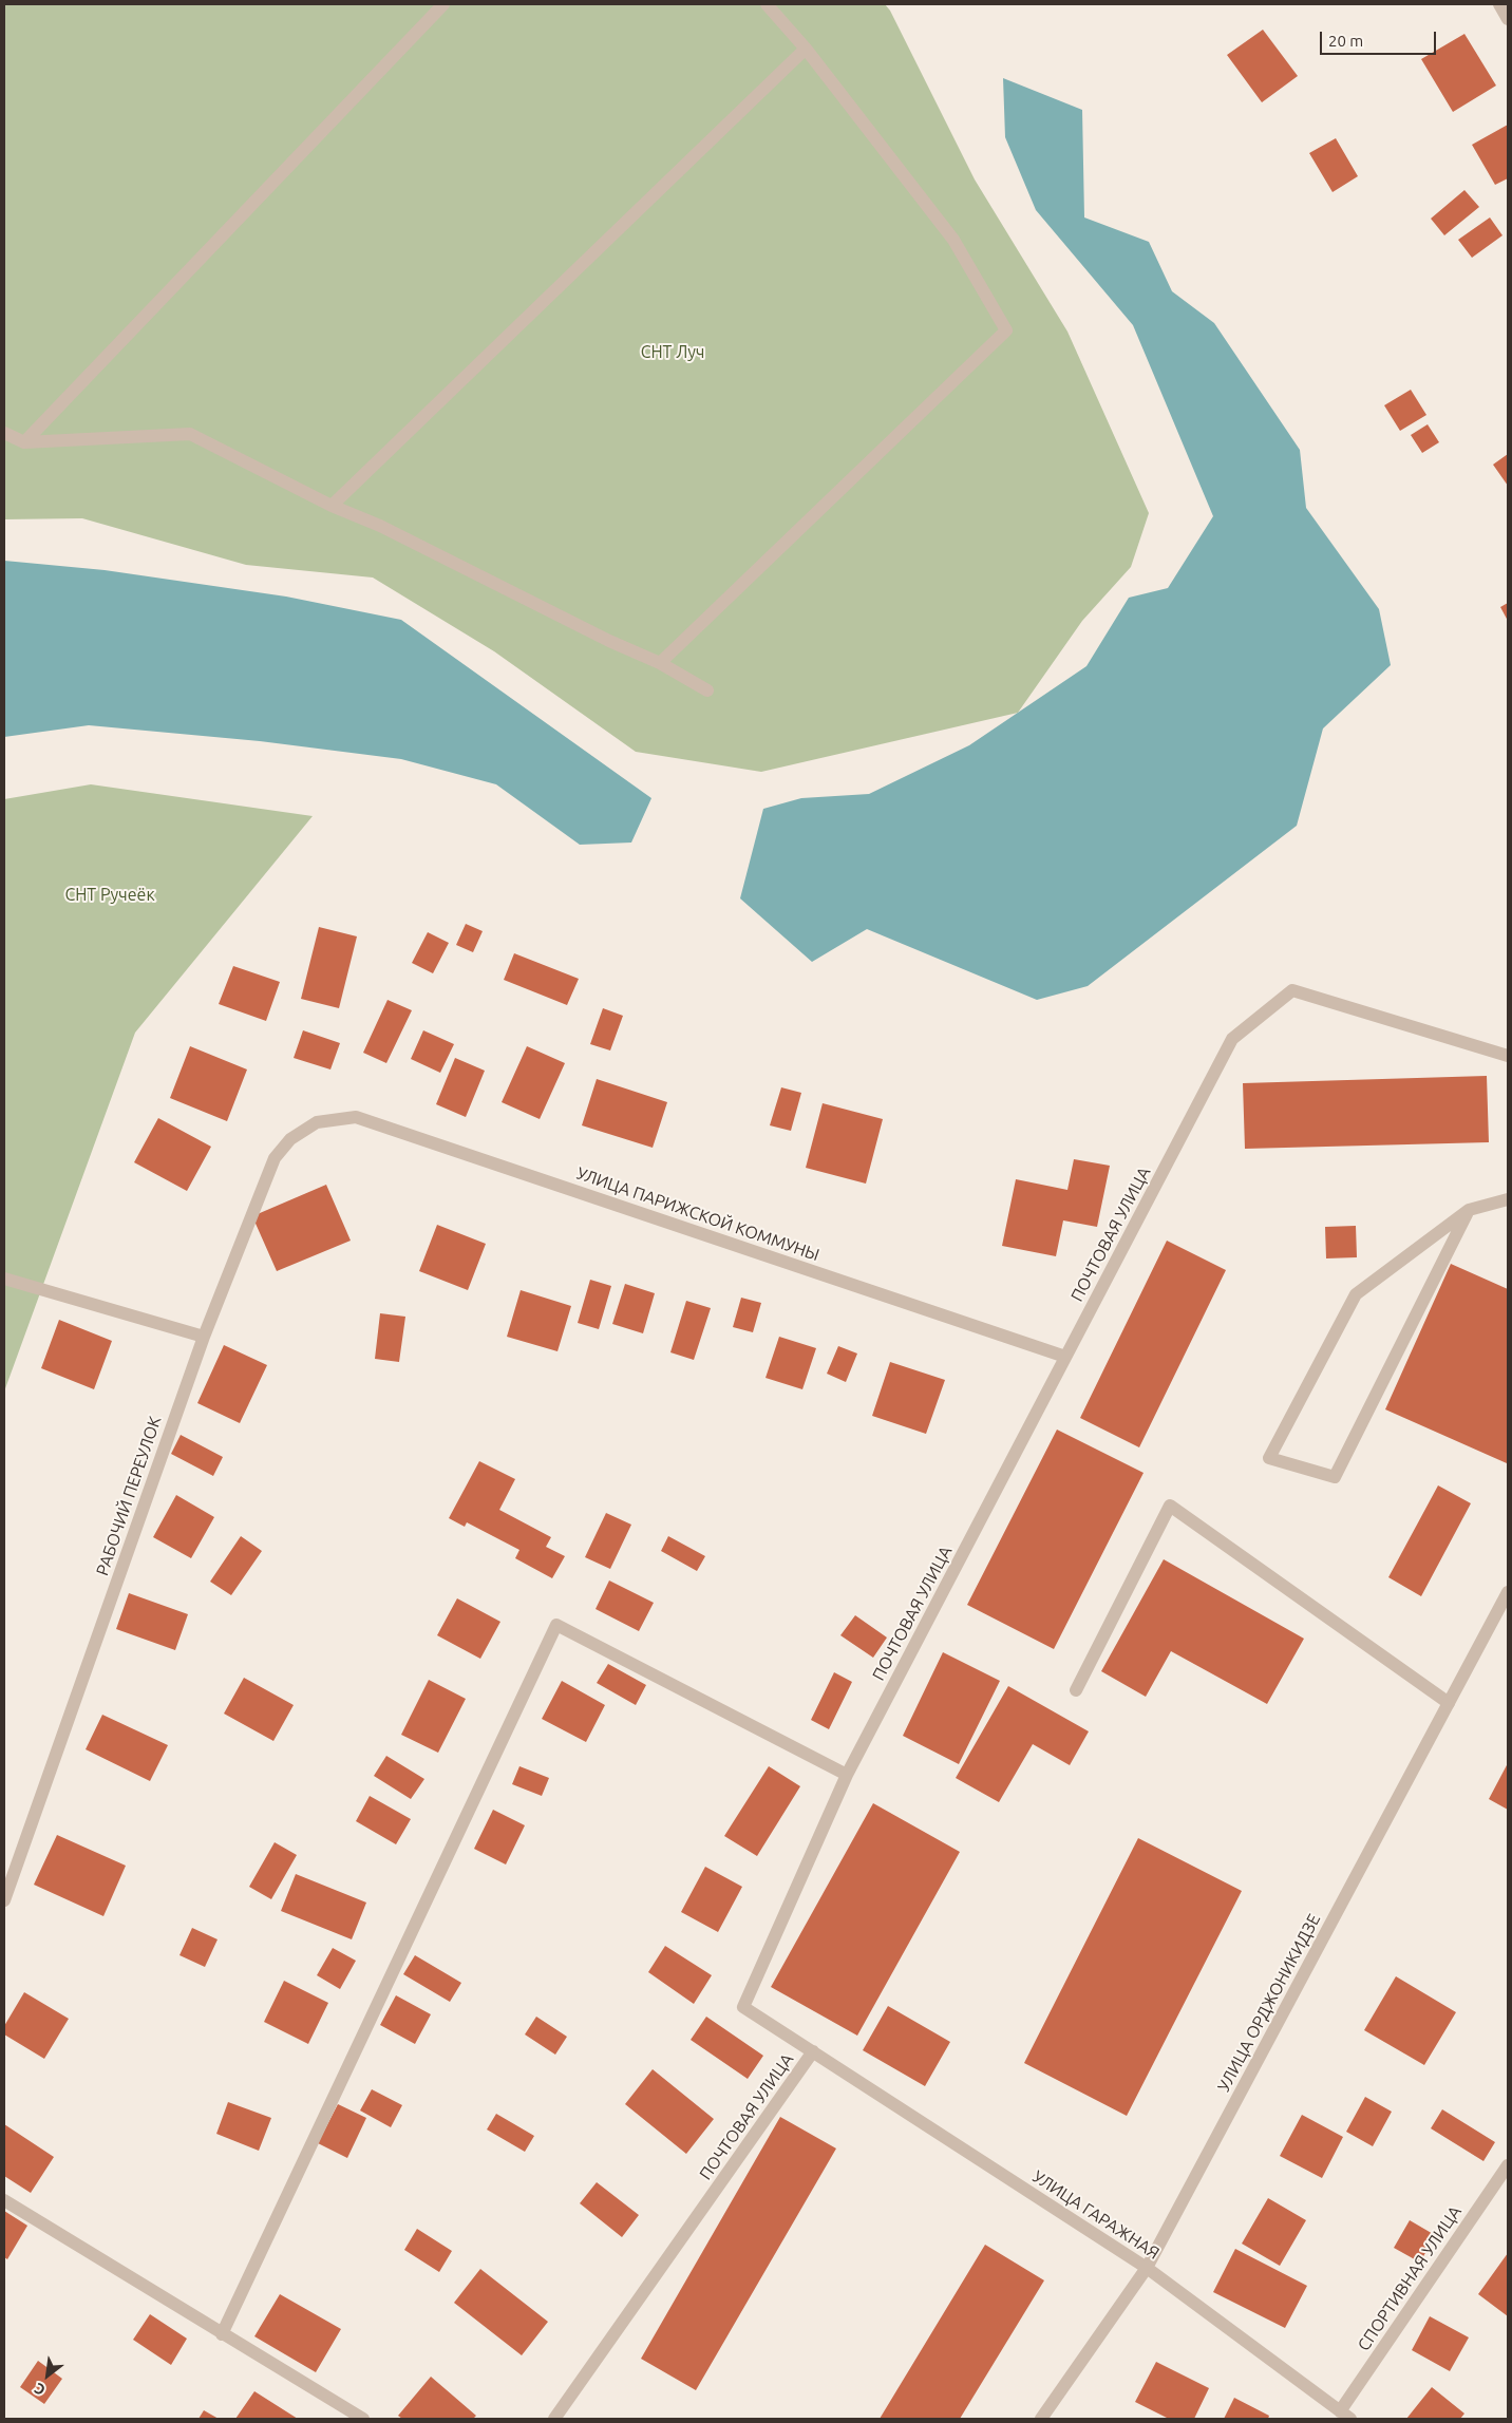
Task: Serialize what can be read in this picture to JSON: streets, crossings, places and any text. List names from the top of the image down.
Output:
{
  "streets": {
    "street": [
      "УЛИЦА ПАРИЖСКОЙ КОММУНЫ",
      "ПОЧТОВАЯ УЛИЦА",
      "РАБОЧИЙ ПЕРЕУЛОК",
      "УЛИЦА ОРДЖОНИКИДЗЕ",
      "УЛИЦА ГАРАЖНАЯ",
      "СПОРТИВНАЯ УЛИЦА"
    ]
  },
  "crossings": [
    ["УЛИЦА ПАРИЖСКОЙ КОММУНЫ", "ПОЧТОВАЯ УЛИЦА"],
    ["УЛИЦА ПАРИЖСКОЙ КОММУНЫ", "РАБОЧИЙ ПЕРЕУЛОК"],
    ["ПОЧТОВАЯ УЛИЦА", "УЛИЦА ГАРАЖНАЯ"],
    ["УЛИЦА ОРДЖОНИКИДЗЕ", "УЛИЦА ГАРАЖНАЯ"],
    ["УЛИЦА ГАРАЖНАЯ", "СПОРТИВНАЯ УЛИЦА"]
  ],
  "parks": ["СНТ Луч", "СНТ Ручеёк"],
  "scale_bar": "20 m",
  "north": "bottom left"
}
